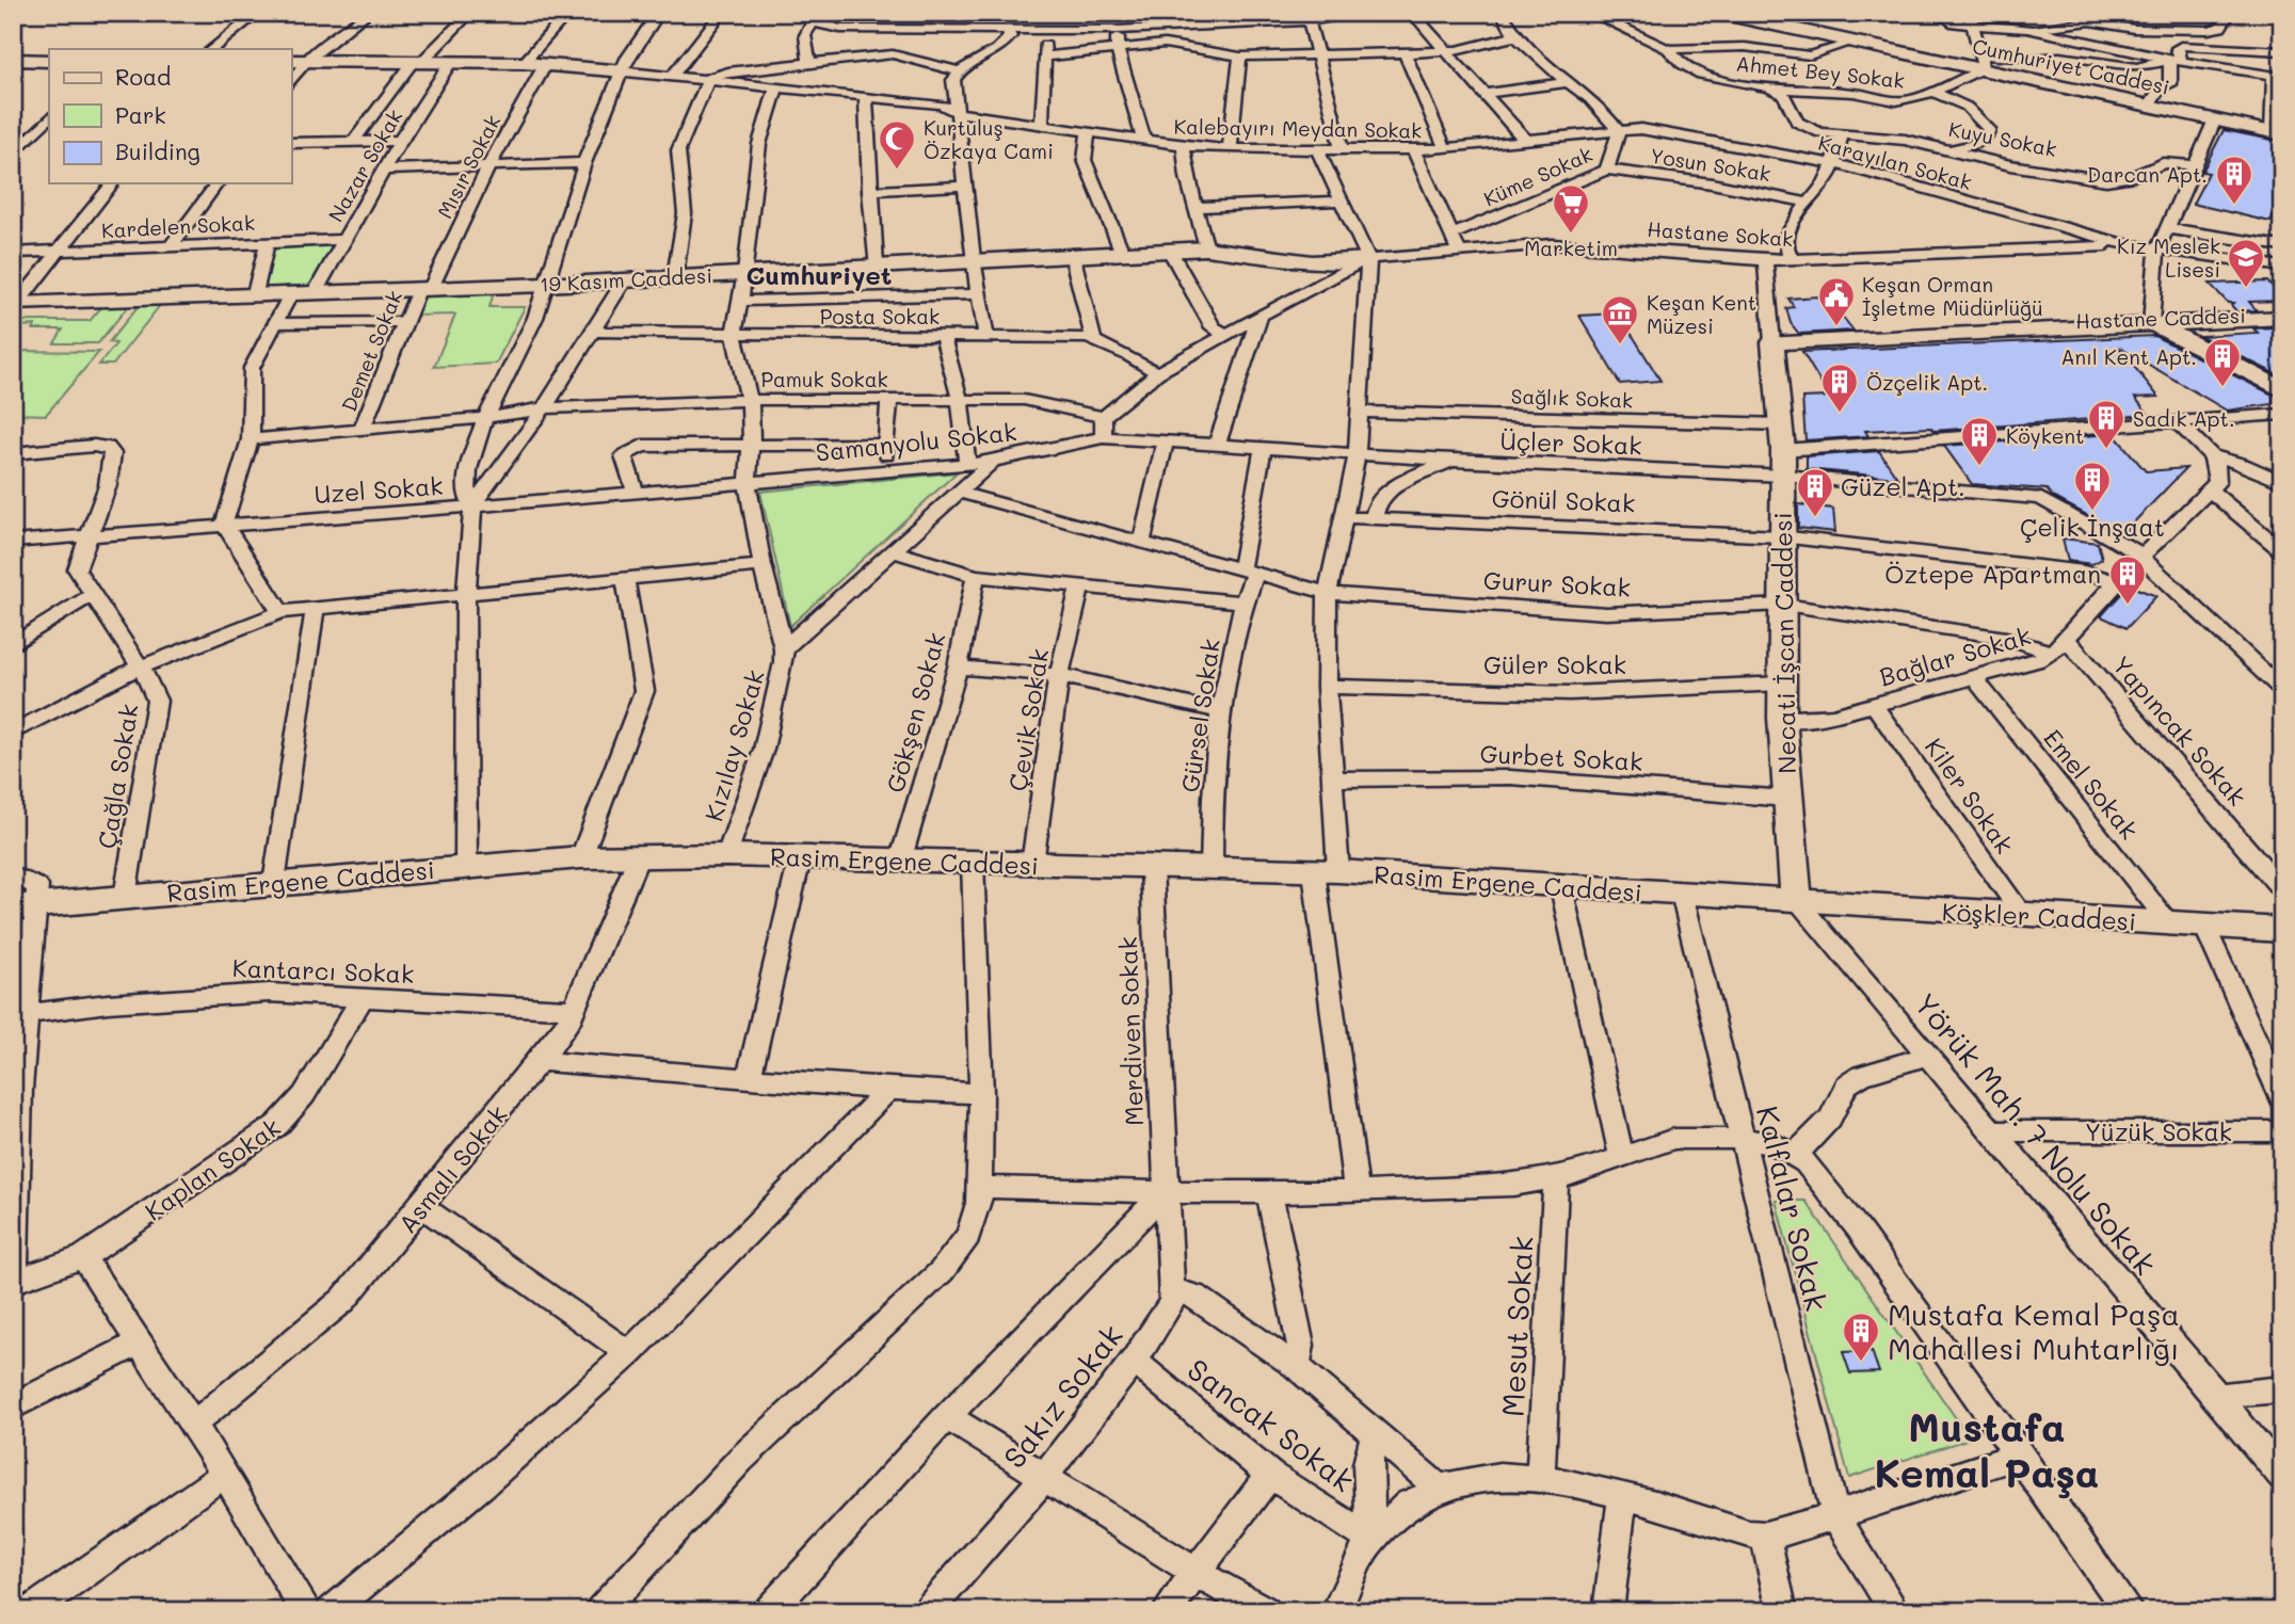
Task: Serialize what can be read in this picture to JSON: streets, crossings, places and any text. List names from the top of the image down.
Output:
{
  "streets": {
    "main road": [
      "Cumhuriyet Caddesi",
      "19 Kasım Caddesi",
      "Hastane Caddesi",
      "Necati İşcan Caddesi",
      "Rasim Ergene Caddesi",
      "Köşkler Caddesi"
    ],
    "street": [
      "Ahmet Bey Sokak",
      "Kalebayırı Meydan Sokak",
      "Kuyu Sokak",
      "Karayılan Sokak",
      "Yosun Sokak",
      "Nazar Sokak",
      "Mısır Sokak",
      "Küme Sokak",
      "Kardelen Sokak",
      "Hastane Sokak",
      "Posta Sokak",
      "Demet Sokak",
      "Pamuk Sokak",
      "Sağlık Sokak",
      "Samanyolu Sokak",
      "Üçler Sokak",
      "Uzel Sokak",
      "Gönül Sokak",
      "Gurur Sokak",
      "Bağlar Sokak",
      "Güler Sokak",
      "Gökşen Sokak",
      "Gürsel Sokak",
      "Çevik Sokak",
      "Yapıncak Sokak",
      "Kızılay Sokak",
      "Gurbet Sokak",
      "Çağla Sokak",
      "Emel Sokak",
      "Kiler Sokak",
      "Kantarcı Sokak",
      "Merdiven Sokak",
      "Yüzük Sokak",
      "Yörük Mah. 7 Nolu Sokak",
      "Kaplan Sokak",
      "Asmalı Sokak",
      "Kalfalar Sokak",
      "Mesut Sokak",
      "Sakız Sokak",
      "Sancak Sokak"
    ]
  },
  "crossings": [
    ["Cumhuriyet Caddesi", "Ahmet Bey Sokak"],
    ["Ahmet Bey Sokak", "Kuyu Sokak"],
    ["Kalebayırı Meydan Sokak", "Karayılan Sokak"],
    ["Kalebayırı Meydan Sokak", "Küme Sokak"],
    ["Karayılan Sokak", "Küme Sokak"],
    ["Karayılan Sokak", "Hastane Sokak"],
    ["Yosun Sokak", "Küme Sokak"],
    ["Nazar Sokak", "Kardelen Sokak"],
    ["Nazar Sokak", "19 Kasım Caddesi"],
    ["Mısır Sokak", "19 Kasım Caddesi"],
    ["Mısır Sokak", "Demet Sokak"],
    ["Hastane Sokak", "19 Kasım Caddesi"],
    ["Hastane Sokak", "Posta Sokak"],
    ["Hastane Sokak", "Pamuk Sokak"],
    ["19 Kasım Caddesi", "Demet Sokak"],
    ["Hastane Caddesi", "Necati İşcan Caddesi"],
    ["Sağlık Sokak", "Üçler Sokak"],
    ["Sağlık Sokak", "Necati İşcan Caddesi"],
    ["Samanyolu Sokak", "Üçler Sokak"],
    ["Samanyolu Sokak", "Uzel Sokak"],
    ["Samanyolu Sokak", "Gürsel Sokak"],
    ["Üçler Sokak", "Necati İşcan Caddesi"],
    ["Uzel Sokak", "Çağla Sokak"],
    ["Gönül Sokak", "Necati İşcan Caddesi"],
    ["Gönül Sokak", "Bağlar Sokak"],
    ["Gurur Sokak", "Necati İşcan Caddesi"],
    ["Gurur Sokak", "Bağlar Sokak"],
    ["Gurur Sokak", "Gürsel Sokak"],
    ["Necati İşcan Caddesi", "Bağlar Sokak"],
    ["Necati İşcan Caddesi", "Güler Sokak"],
    ["Necati İşcan Caddesi", "Gurbet Sokak"],
    ["Necati İşcan Caddesi", "Rasim Ergene Caddesi"],
    ["Necati İşcan Caddesi", "Köşkler Caddesi"],
    ["Necati İşcan Caddesi", "Yörük Mah. 7 Nolu Sokak"],
    ["Bağlar Sokak", "Yapıncak Sokak"],
    ["Bağlar Sokak", "Emel Sokak"],
    ["Bağlar Sokak", "Kiler Sokak"],
    ["Gökşen Sokak", "Rasim Ergene Caddesi"],
    ["Gürsel Sokak", "Rasim Ergene Caddesi"],
    ["Çevik Sokak", "Rasim Ergene Caddesi"],
    ["Kızılay Sokak", "Rasim Ergene Caddesi"],
    ["Çağla Sokak", "Rasim Ergene Caddesi"],
    ["Emel Sokak", "Köşkler Caddesi"],
    ["Kiler Sokak", "Köşkler Caddesi"],
    ["Rasim Ergene Caddesi", "Köşkler Caddesi"],
    ["Rasim Ergene Caddesi", "Merdiven Sokak"],
    ["Rasim Ergene Caddesi", "Yörük Mah. 7 Nolu Sokak"],
    ["Rasim Ergene Caddesi", "Asmalı Sokak"],
    ["Rasim Ergene Caddesi", "Kalfalar Sokak"],
    ["Köşkler Caddesi", "Yörük Mah. 7 Nolu Sokak"],
    ["Kantarcı Sokak", "Kaplan Sokak"],
    ["Kantarcı Sokak", "Asmalı Sokak"],
    ["Merdiven Sokak", "Sakız Sokak"],
    ["Yüzük Sokak", "Yörük Mah. 7 Nolu Sokak"],
    ["Sakız Sokak", "Sancak Sokak"]
  ],
  "districts": ["Cumhuriyet", "Mustafa Kemal Paşa"],
  "places": {
    "mosque": ["Kurtuluş Özkaya Cami"],
    "building": [
      "Darcan Apt.",
      "Anıl Kent Apt.",
      "Özçelik Apt.",
      "Sadık Apt.",
      "Köykent",
      "Çelik İnşaat",
      "Güzel Apt.",
      "Öztepe Apartman",
      "Mustafa Kemal Paşa Mahallesi Muhtarlığı"
    ],
    "supermarket": ["Marketim"],
    "school or university": ["Kız Meslek Lisesi"],
    "public building": ["Keşan Orman İşletme Müdürlüğü"],
    "museum": ["Keşan Kent Müzesi"]
  },
  "legend": ["Road", "Park", "Building"]
}
